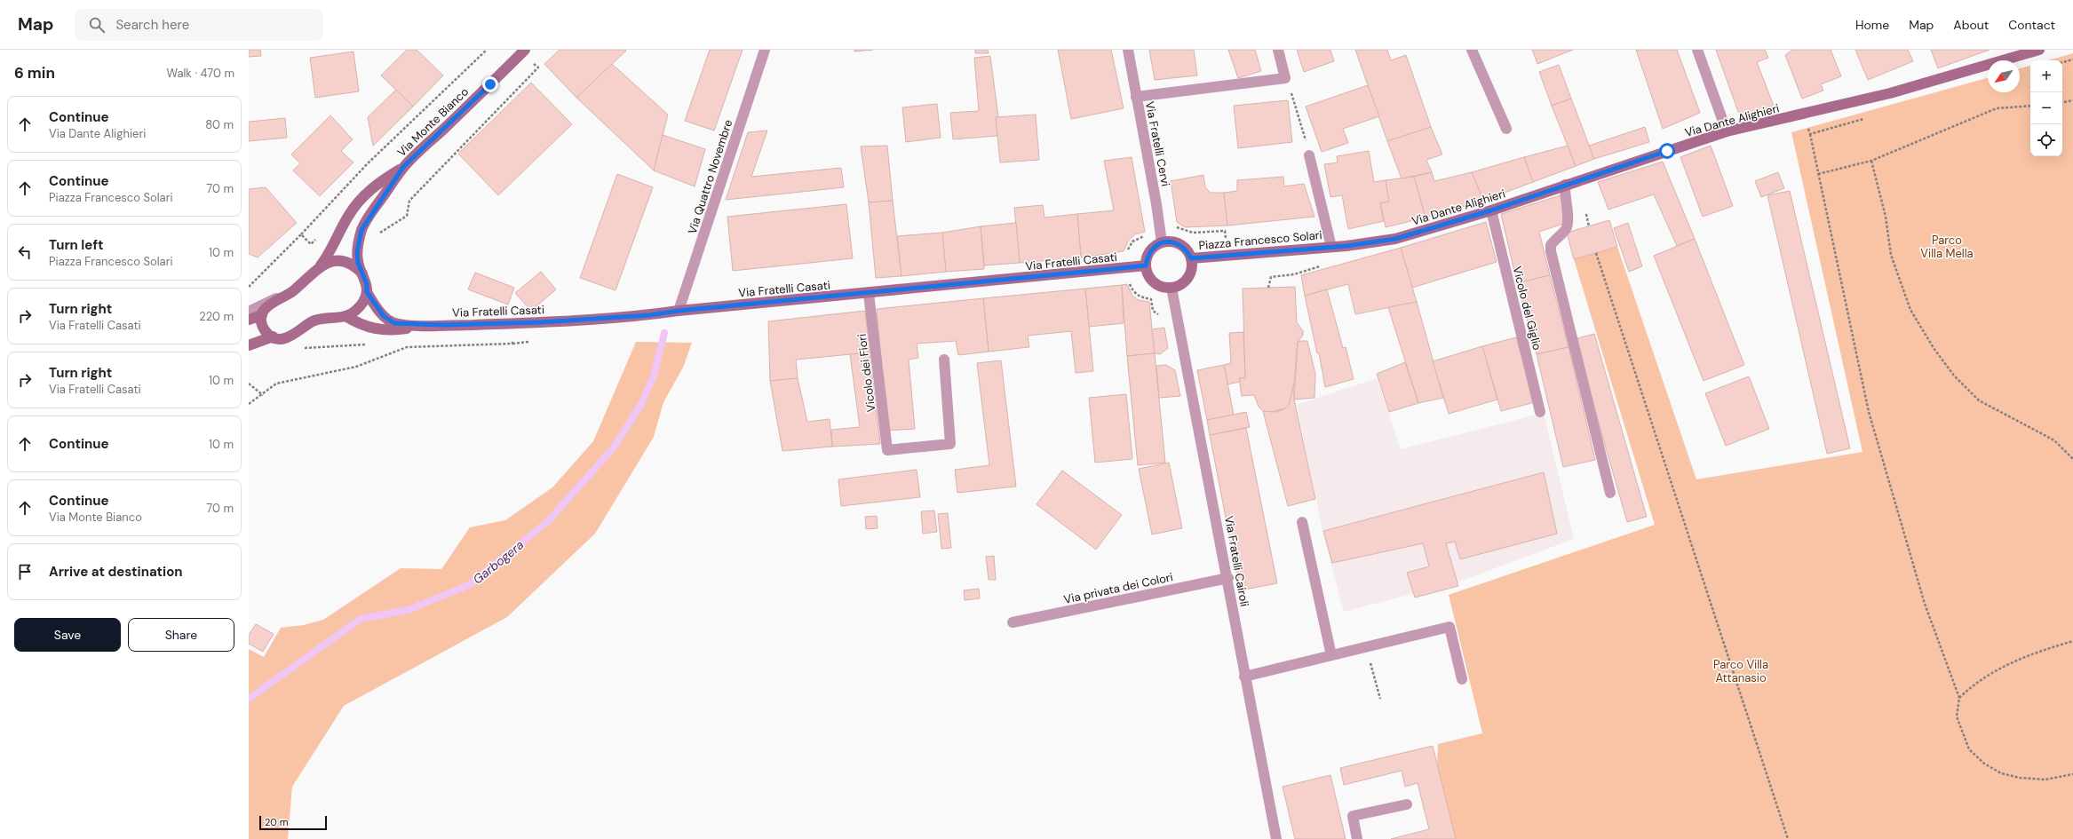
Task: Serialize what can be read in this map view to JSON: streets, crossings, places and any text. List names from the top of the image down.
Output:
{
  "streets": {
    "street": [
      "Via Dante Alighieri",
      "Via Monte Bianco",
      "Via Fratelli Cervi",
      "Via Quattro Novembre",
      "Piazza Francesco Solari",
      "Via Fratelli Casati",
      "Vicolo del Giglio",
      "Vicolo dei Fiori",
      "Via Fratelli Cairoli",
      "Via privata dei Colori"
    ]
  },
  "crossings": [
    ["Via Dante Alighieri", "Piazza Francesco Solari"],
    ["Via Dante Alighieri", "Vicolo del Giglio"],
    ["Via Monte Bianco", "Via Fratelli Casati"],
    ["Via Fratelli Cervi", "Piazza Francesco Solari"],
    ["Via Fratelli Cervi", "Via Fratelli Casati"],
    ["Via Fratelli Cervi", "Via Fratelli Cairoli"],
    ["Via Quattro Novembre", "Via Fratelli Casati"],
    ["Piazza Francesco Solari", "Via Fratelli Casati"],
    ["Piazza Francesco Solari", "Via Fratelli Cairoli"],
    ["Via Fratelli Casati", "Vicolo dei Fiori"],
    ["Via Fratelli Casati", "Via Fratelli Cairoli"],
    ["Via Fratelli Cairoli", "Via privata dei Colori"]
  ],
  "water": ["Garbogera"],
  "parks": ["Parco Villa Mella", "Parco Villa Attanasio"],
  "scale_bar": "20 m",
  "north": "bottom left",
  "page": {
    "header": "Map",
    "search": "Search here",
    "nav": [
      "Home",
      "Map",
      "About",
      "Contact"
    ],
    "heading": ["6 min", "Walk · 470 m"],
    "map_buttons": ["+", "−"],
    "list": [
      ["Continue", "Via Dante Alighieri", "80 m"],
      ["Continue", "Piazza Francesco Solari", "70 m"],
      ["Turn left", "Piazza Francesco Solari", "10 m"],
      ["Turn right", "Via Fratelli Casati", "220 m"],
      ["Turn right", "Via Fratelli Casati", "10 m"],
      ["Continue", "10 m"],
      ["Continue", "Via Monte Bianco", "70 m"],
      "Arrive at destination"
    ],
    "buttons": ["Save", "Share"],
    "scale": "20 m"
  }
}
